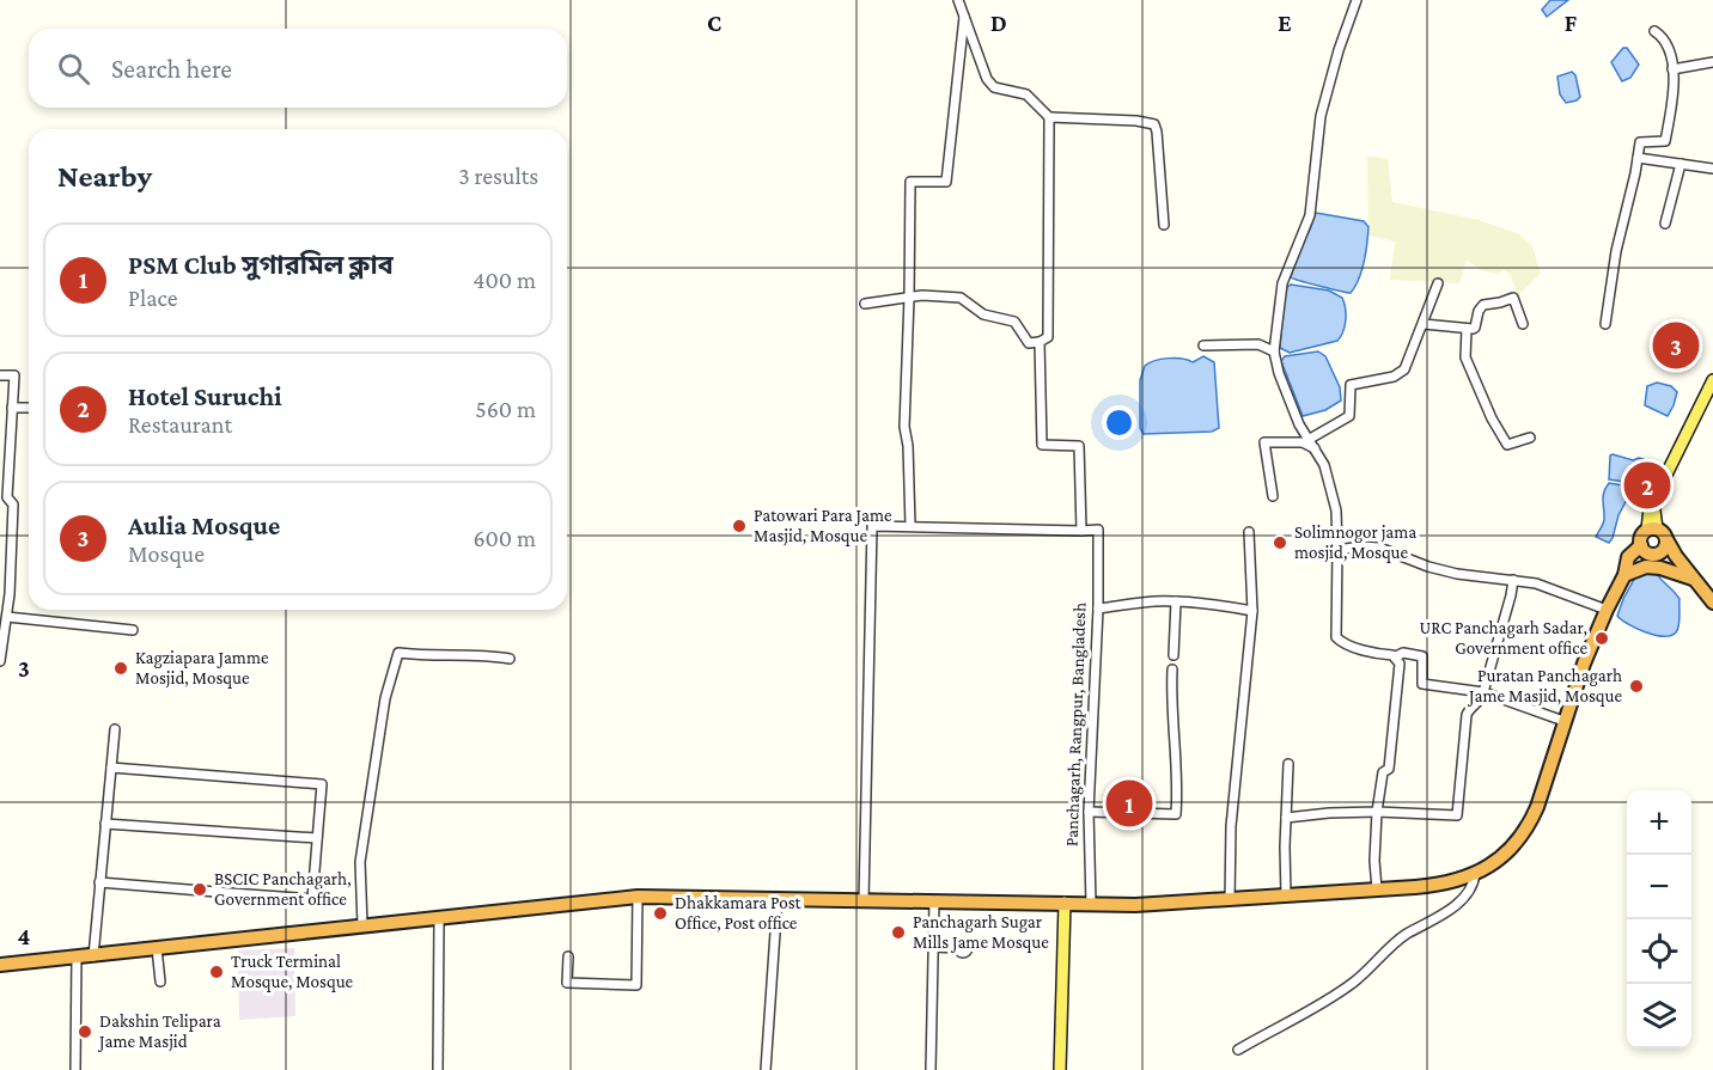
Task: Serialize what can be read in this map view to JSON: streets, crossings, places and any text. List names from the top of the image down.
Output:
{
  "streets": {
    "street": ["Panchagarh, Rangpur, Bangladesh"]
  },
  "places": [
    "Patowari Para Jame Masjid, Mosque",
    "Solimnogor jama mosjid, Mosque",
    "URC Panchagarh Sadar, Government office",
    "Kagziapara Jamme Mosjid, Mosque",
    "Puratan Panchagarh Jame Masjid, Mosque",
    "BSCIC Panchagarh, Government office",
    "Dhakkamara Post Office, Post office",
    "Panchagarh Sugar Mills Jame Mosque",
    "Truck Terminal Mosque, Mosque",
    "Dakshin Telipara Jame Masjid"
  ],
  "page": {
    "search": "Search here",
    "heading": ["Nearby", "3 results"],
    "list": [
      {
        "mark": "1",
        "name": "PSM Club সুগারমিল ক্লাব",
        "note": "Place",
        "value": "400 m"
      },
      {
        "mark": "2",
        "name": "Hotel Suruchi",
        "note": "Restaurant",
        "value": "560 m"
      },
      {
        "mark": "3",
        "name": "Aulia Mosque",
        "note": "Mosque",
        "value": "600 m"
      }
    ],
    "pins": ["3", "2", "1"],
    "map_buttons": ["+", "−"]
  },
  "grid": {
    "columns": [
      "C",
      "D",
      "E",
      "F"
    ],
    "rows": ["3", "4"]
  }
}
